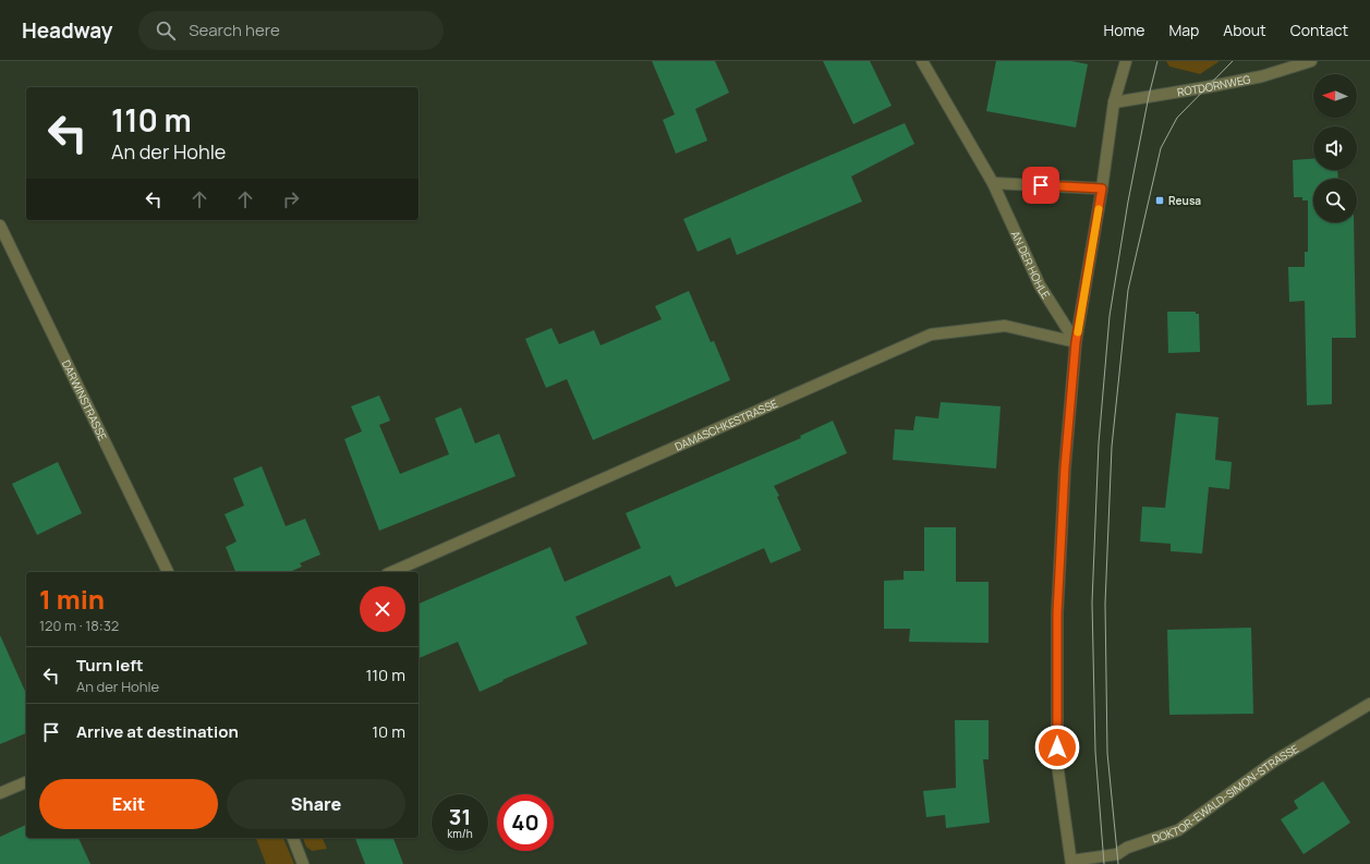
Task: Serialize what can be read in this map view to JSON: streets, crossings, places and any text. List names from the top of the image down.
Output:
{
  "streets": {
    "street": [
      "ROTDORNWEG",
      "AN DER HOHLE",
      "DARWINSTRASSE",
      "DAMASCHKESTRASSE",
      "DOKTOR-EWALD-SIMON-STRASSE"
    ]
  },
  "crossings": [
    ["AN DER HOHLE", "DAMASCHKESTRASSE"]
  ],
  "places": {
    "transit": ["Reusa"]
  },
  "north": "left",
  "page": {
    "header": "Headway",
    "search": "Search here",
    "nav": [
      "Home",
      "Map",
      "About",
      "Contact"
    ],
    "turn": ["110 m", "An der Hohle"],
    "heading": ["1 min", "120 m · 18:32"],
    "list": [
      {
        "name": "Turn left",
        "note": "An der Hohle",
        "value": "110 m"
      },
      {
        "name": "Arrive at destination",
        "value": "10 m"
      }
    ],
    "buttons": ["Exit", "Share"],
    "speed": "31 km/h",
    "limit": "40"
  }
}
